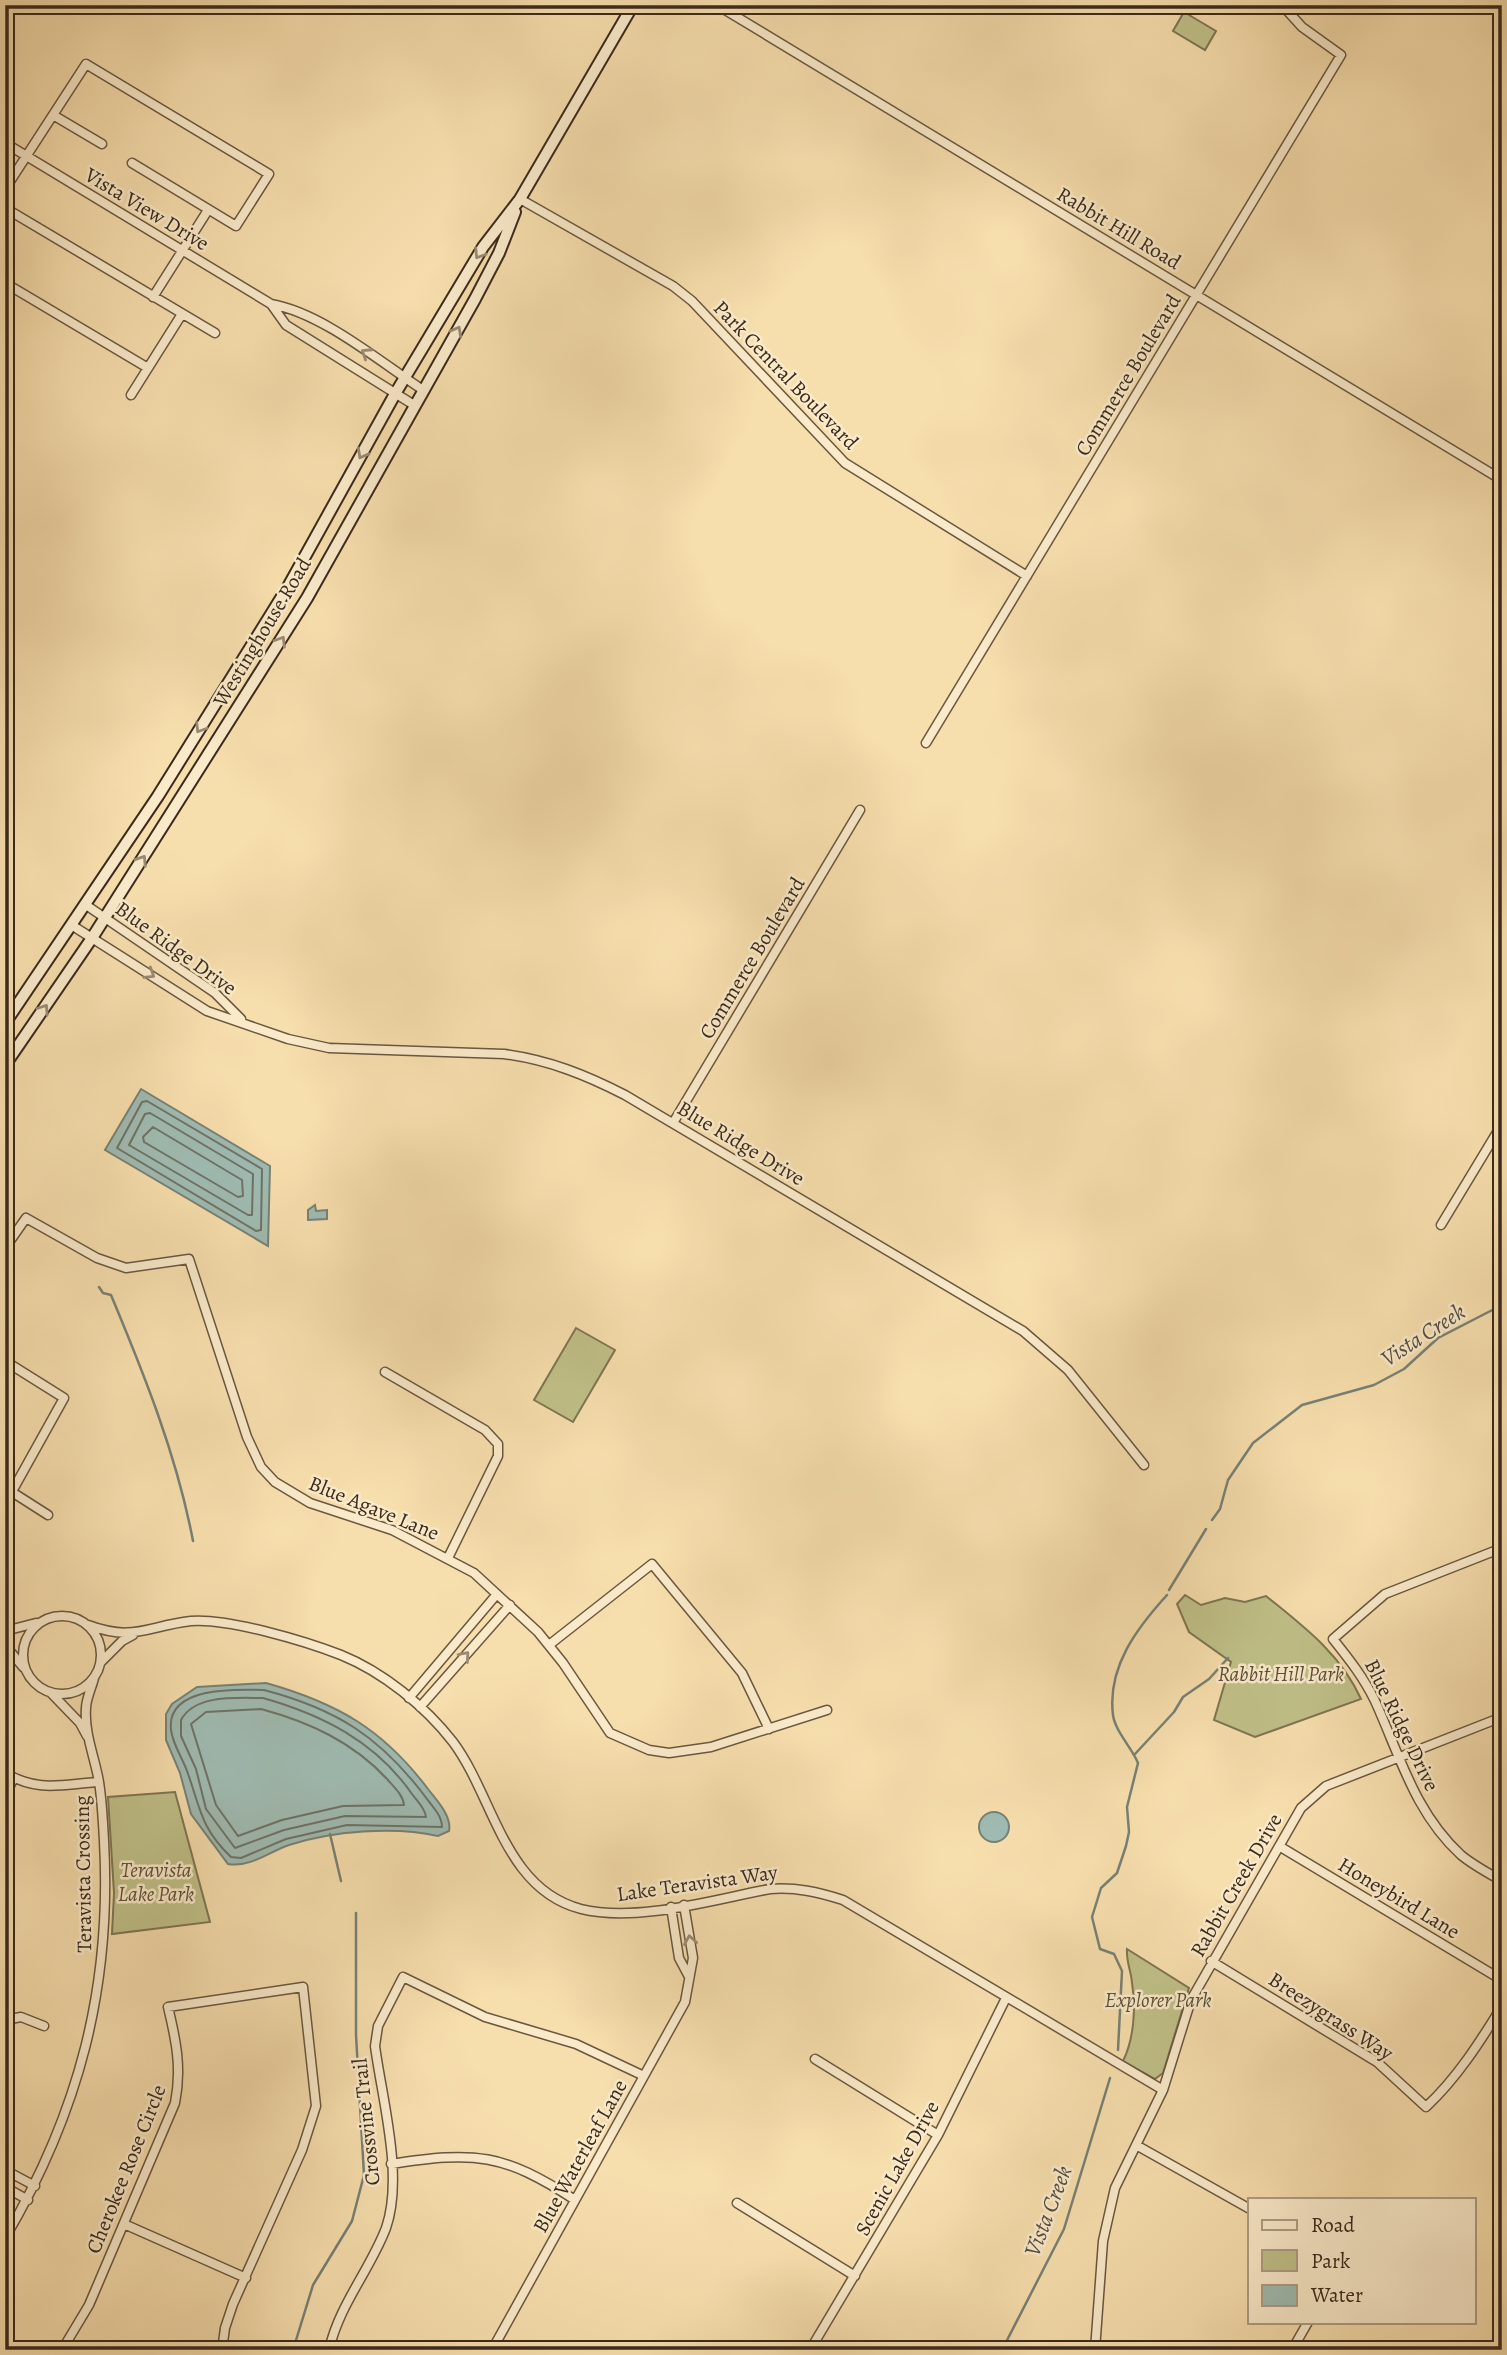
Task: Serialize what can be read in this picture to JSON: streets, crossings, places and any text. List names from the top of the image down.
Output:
{
  "streets": {
    "main road": ["Westinghouse Road"],
    "street": [
      "Vista View Drive",
      "Rabbit Hill Road",
      "Park Central Boulevard",
      "Commerce Boulevard",
      "Blue Ridge Drive",
      "Blue Agave Lane",
      "Teravista Crossing",
      "Lake Teravista Way",
      "Rabbit Creek Drive",
      "Honeybird Lane",
      "Breezygrass Way",
      "Crossvine Trail",
      "Blue Waterleaf Lane",
      "Scenic Lake Drive",
      "Cherokee Rose Circle"
    ]
  },
  "crossings": [
    ["Vista View Drive", "Westinghouse Road"],
    ["Rabbit Hill Road", "Commerce Boulevard"],
    ["Park Central Boulevard", "Commerce Boulevard"],
    ["Park Central Boulevard", "Westinghouse Road"],
    ["Commerce Boulevard", "Blue Ridge Drive"],
    ["Westinghouse Road", "Blue Ridge Drive"],
    ["Blue Ridge Drive", "Rabbit Creek Drive"],
    ["Teravista Crossing", "Lake Teravista Way"],
    ["Lake Teravista Way", "Rabbit Creek Drive"],
    ["Lake Teravista Way", "Blue Waterleaf Lane"],
    ["Lake Teravista Way", "Scenic Lake Drive"],
    ["Rabbit Creek Drive", "Honeybird Lane"],
    ["Rabbit Creek Drive", "Breezygrass Way"],
    ["Crossvine Trail", "Blue Waterleaf Lane"]
  ],
  "water": ["Vista Creek"],
  "parks": ["Rabbit Hill Park", "Teravista Lake Park", "Explorer Park"],
  "legend": ["Road", "Park", "Water"]
}
